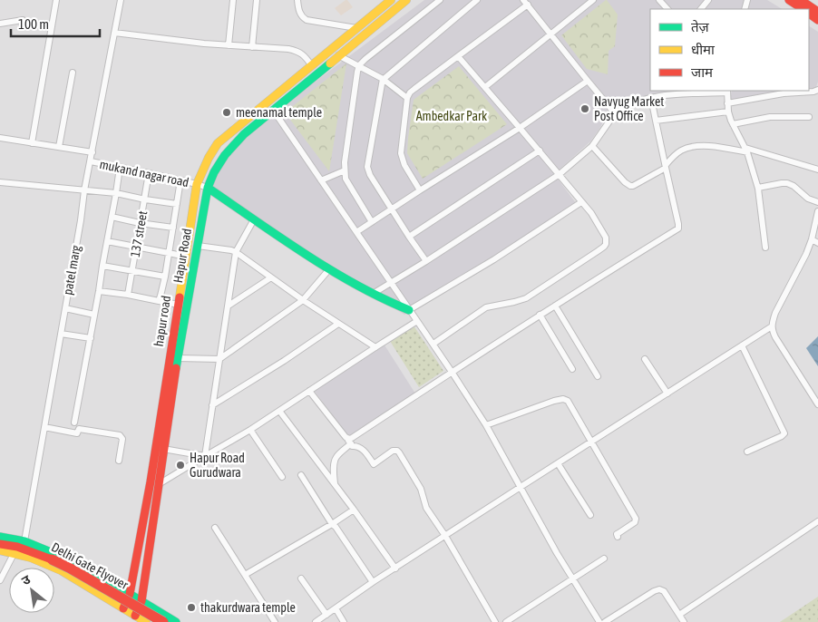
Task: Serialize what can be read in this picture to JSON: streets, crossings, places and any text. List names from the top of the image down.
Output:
{
  "streets": {
    "main road": ["Hapur Road", "hapur road", "Delhi Gate Flyover"],
    "street": ["mukand nagar road", "137 street", "patel marg"]
  },
  "crossings": [
    ["mukand nagar road", "137 street"],
    ["mukand nagar road", "Hapur Road"],
    ["mukand nagar road", "patel marg"],
    ["mukand nagar road", "hapur road"],
    ["Hapur Road", "hapur road"],
    ["Hapur Road", "Delhi Gate Flyover"]
  ],
  "parks": ["Ambedkar Park"],
  "places": [
    "Navyug Market Post Office",
    "meenamal temple",
    "Hapur Road Gurudwara",
    "thakurdwara temple"
  ],
  "legend": ["तेज़", "धीमा", "जाम"],
  "scale_bar": "100 m",
  "north": "top left"
}
